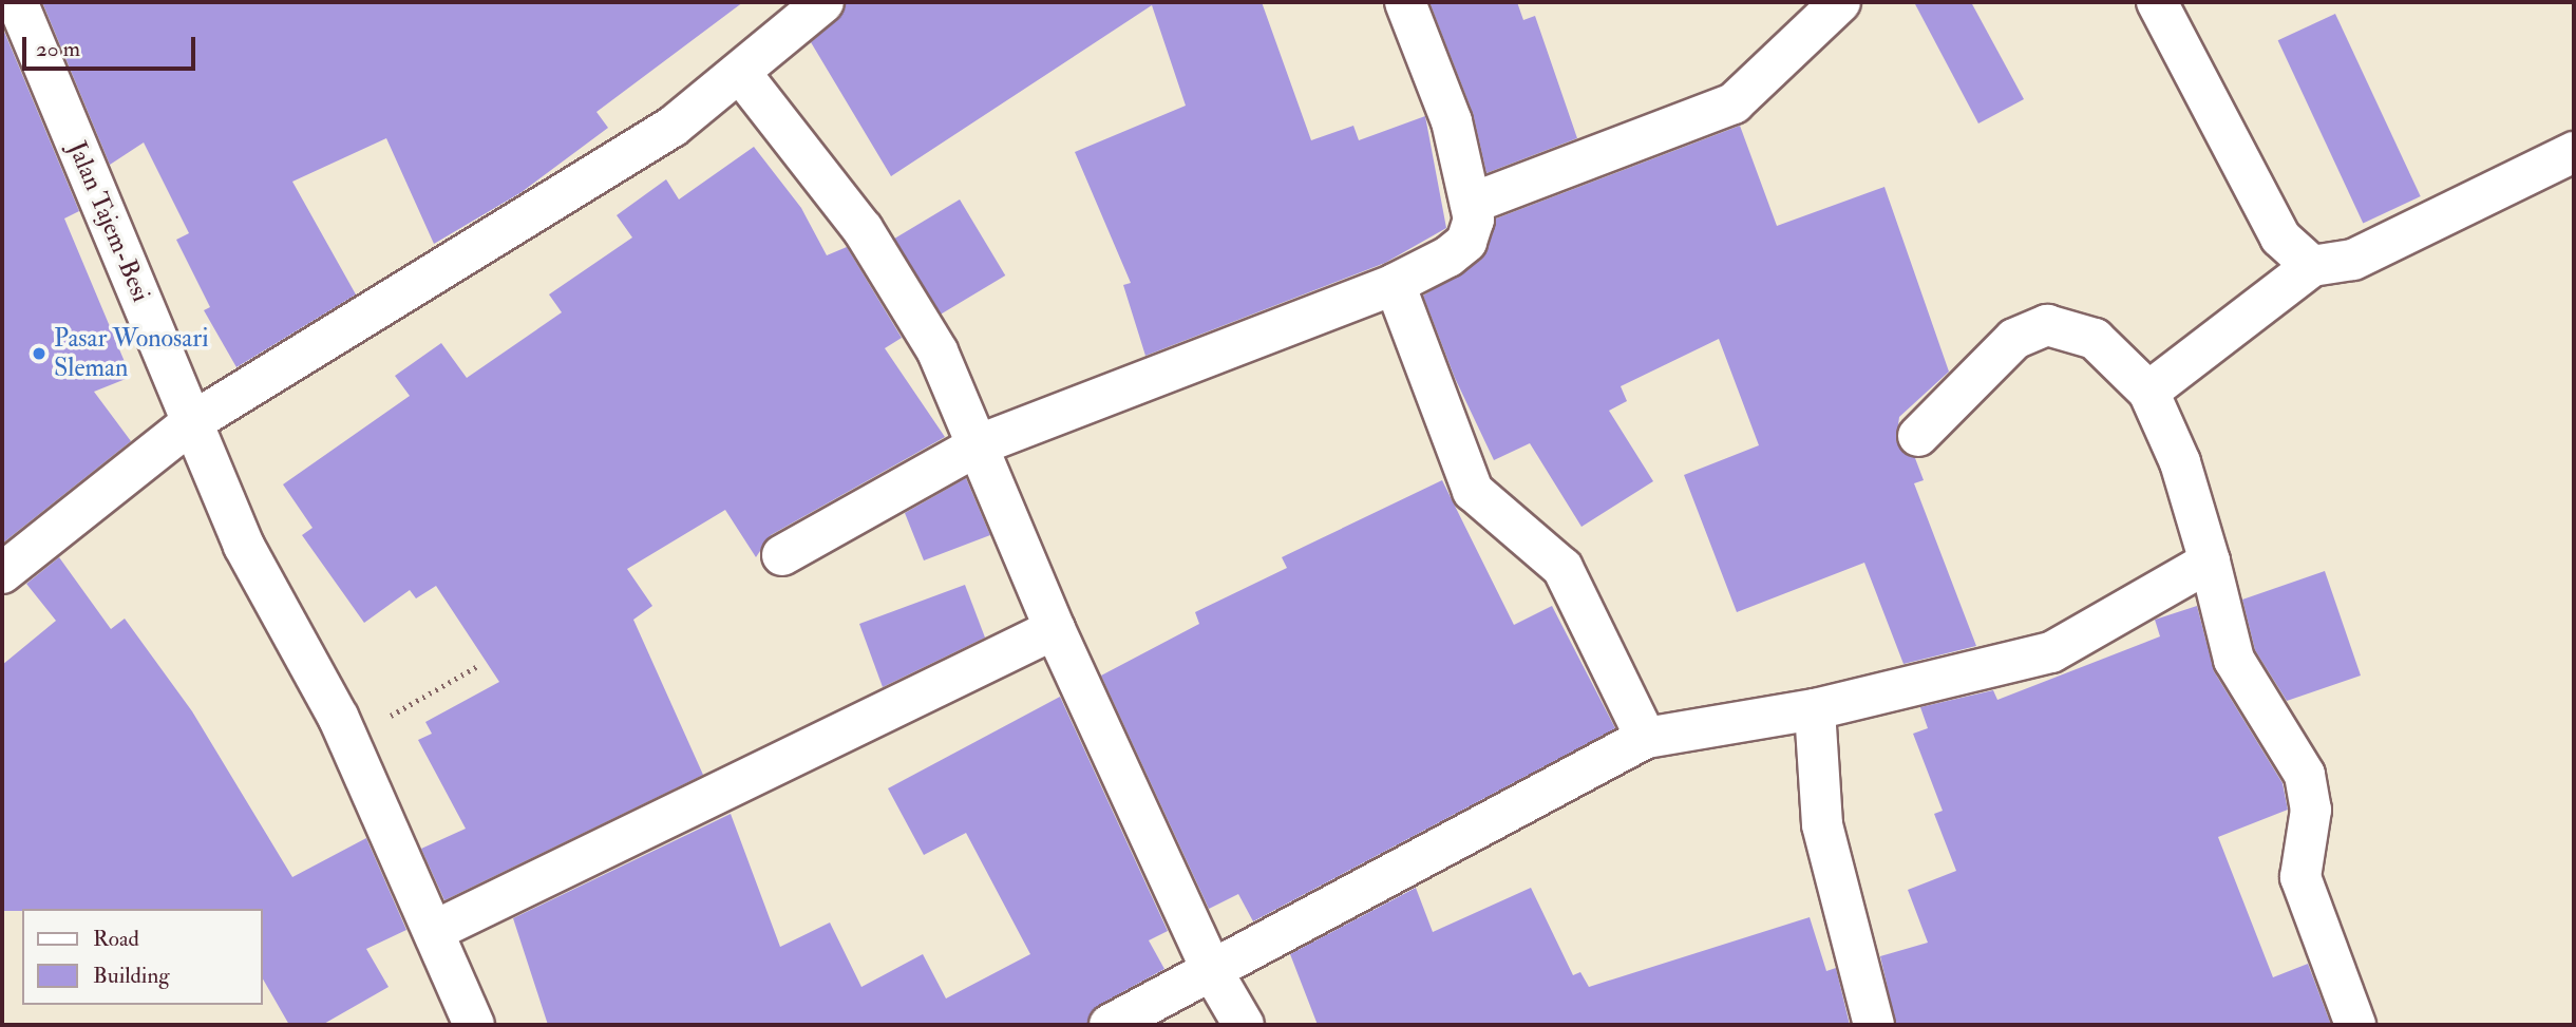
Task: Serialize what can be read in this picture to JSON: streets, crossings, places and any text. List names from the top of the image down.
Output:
{
  "streets": {
    "street": ["Jalan Tajem-Besi"]
  },
  "places": ["Pasar Wonosari Sleman"],
  "legend": ["Road", "Building"],
  "scale_bar": "20 m"
}
